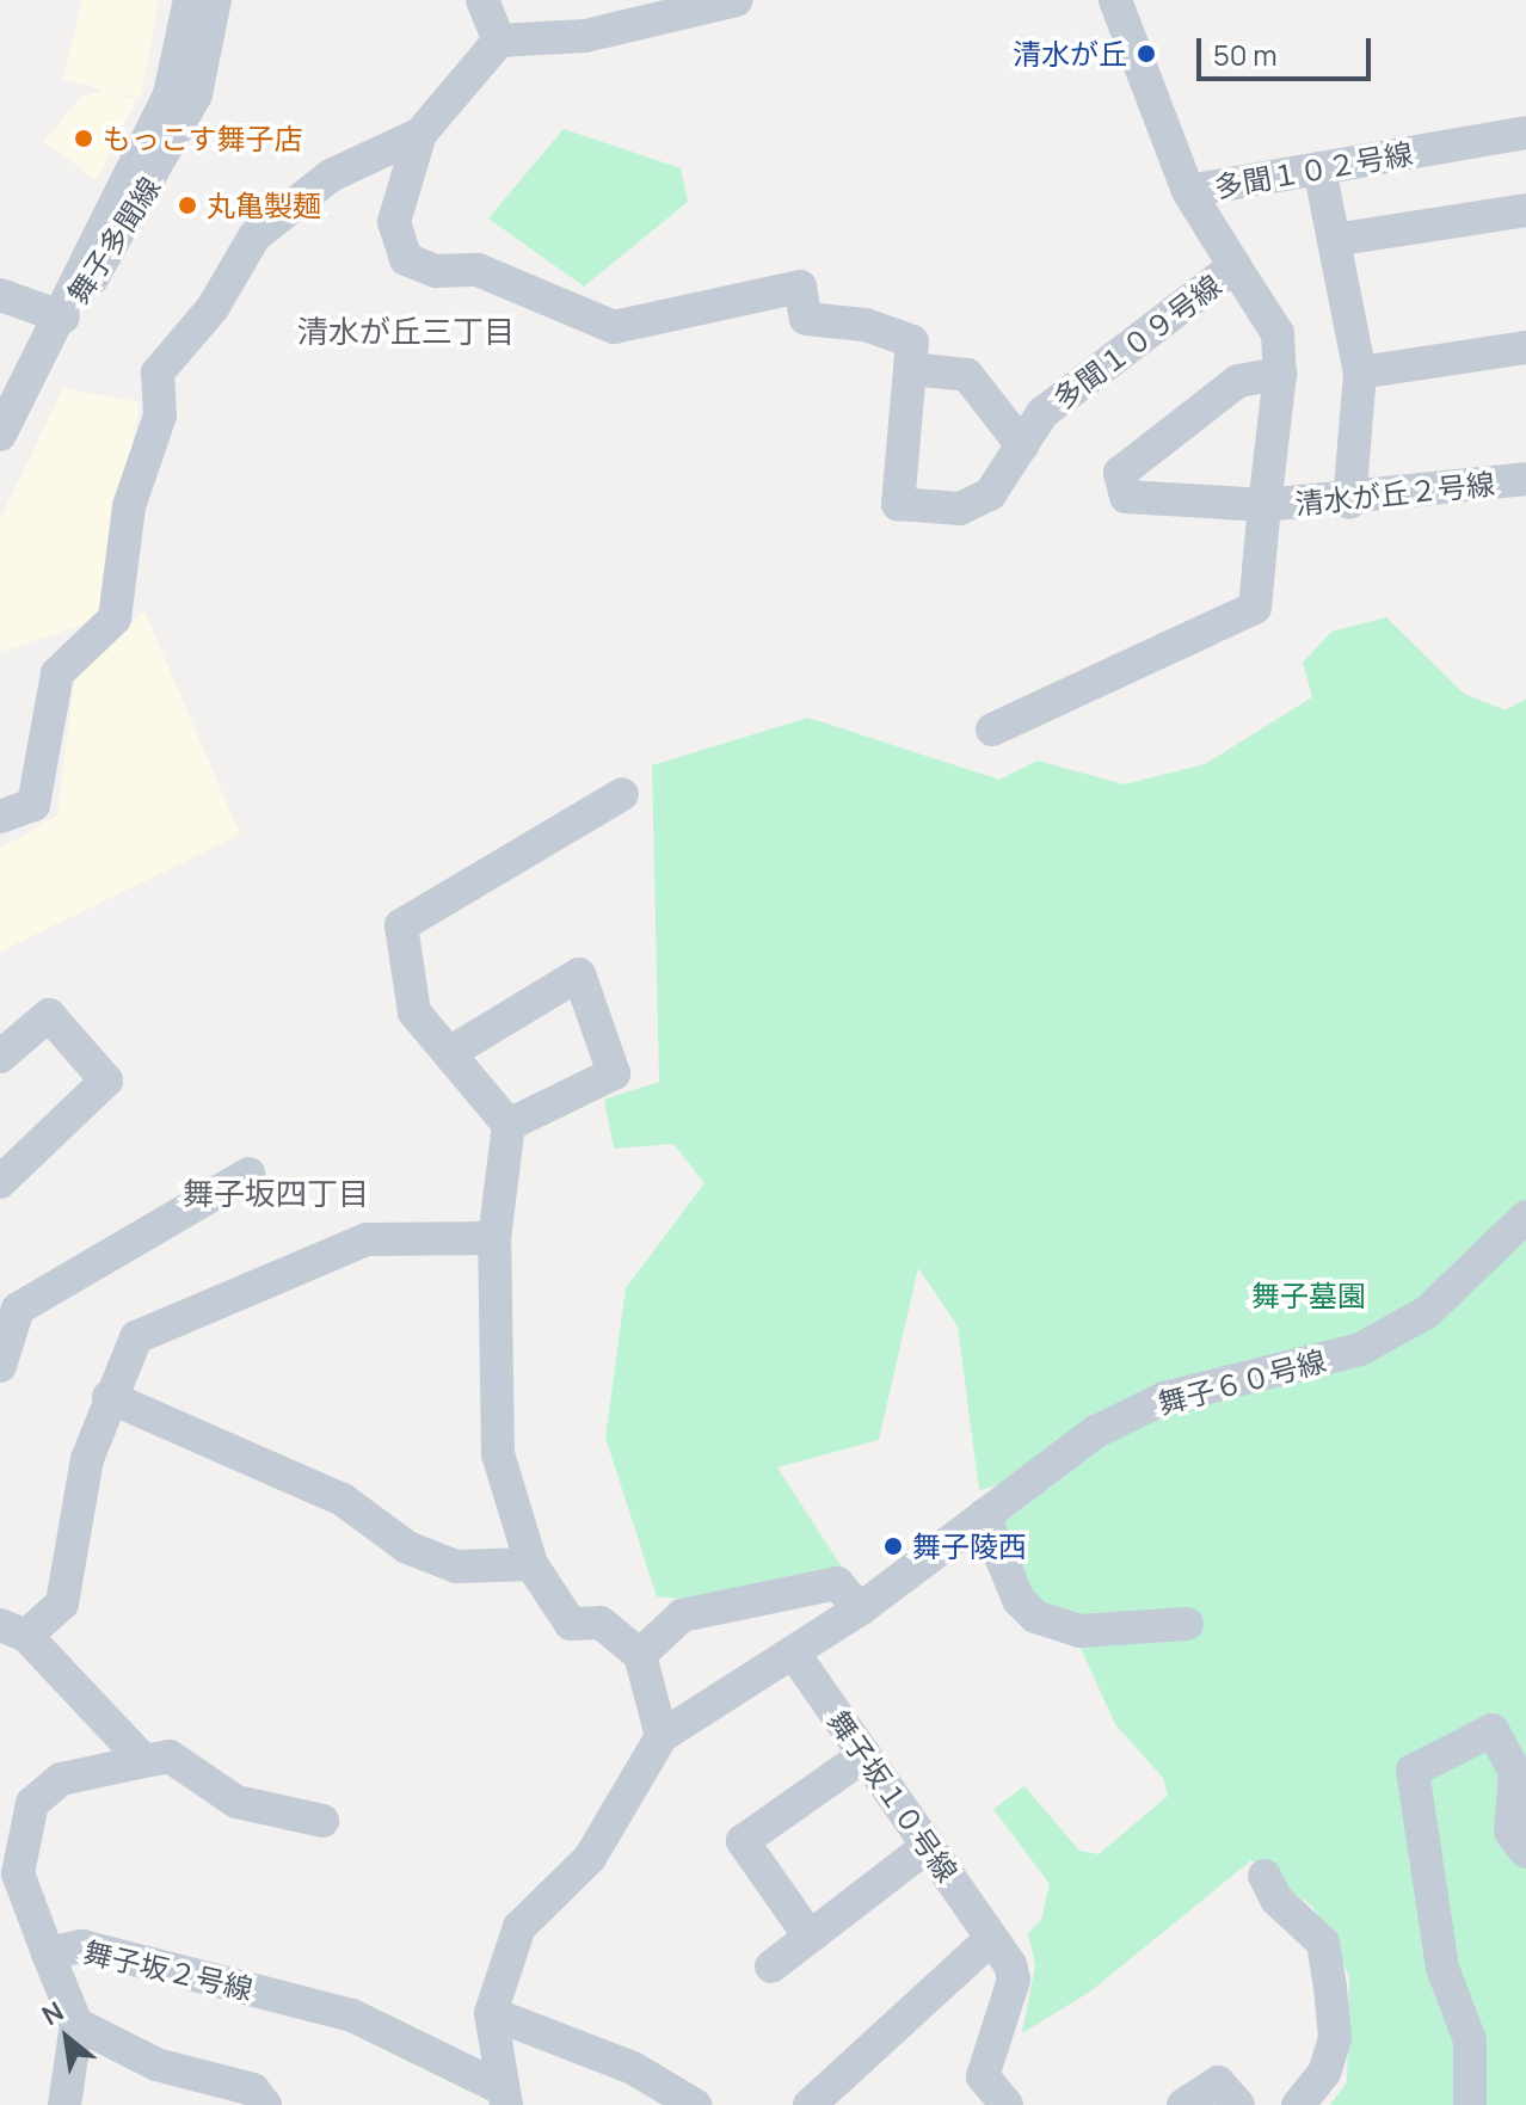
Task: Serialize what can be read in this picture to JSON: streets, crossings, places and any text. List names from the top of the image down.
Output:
{
  "streets": {
    "street": [
      "多聞１０２号線",
      "舞子多聞線",
      "多聞１０９号線",
      "清水が丘２号線",
      "舞子６０号線",
      "舞子坂１０号線",
      "舞子坂２号線"
    ]
  },
  "crossings": [
    ["多聞１０２号線", "多聞１０９号線"],
    ["舞子６０号線", "舞子坂１０号線"],
    ["舞子６０号線", "舞子坂２号線"]
  ],
  "districts": ["清水が丘三丁目", "舞子坂四丁目"],
  "parks": ["舞子墓園"],
  "places": [
    "清水が丘",
    "もっこす舞子店",
    "丸亀製麺",
    "舞子陵西"
  ],
  "scale_bar": "50 m",
  "north": "top left"
}
